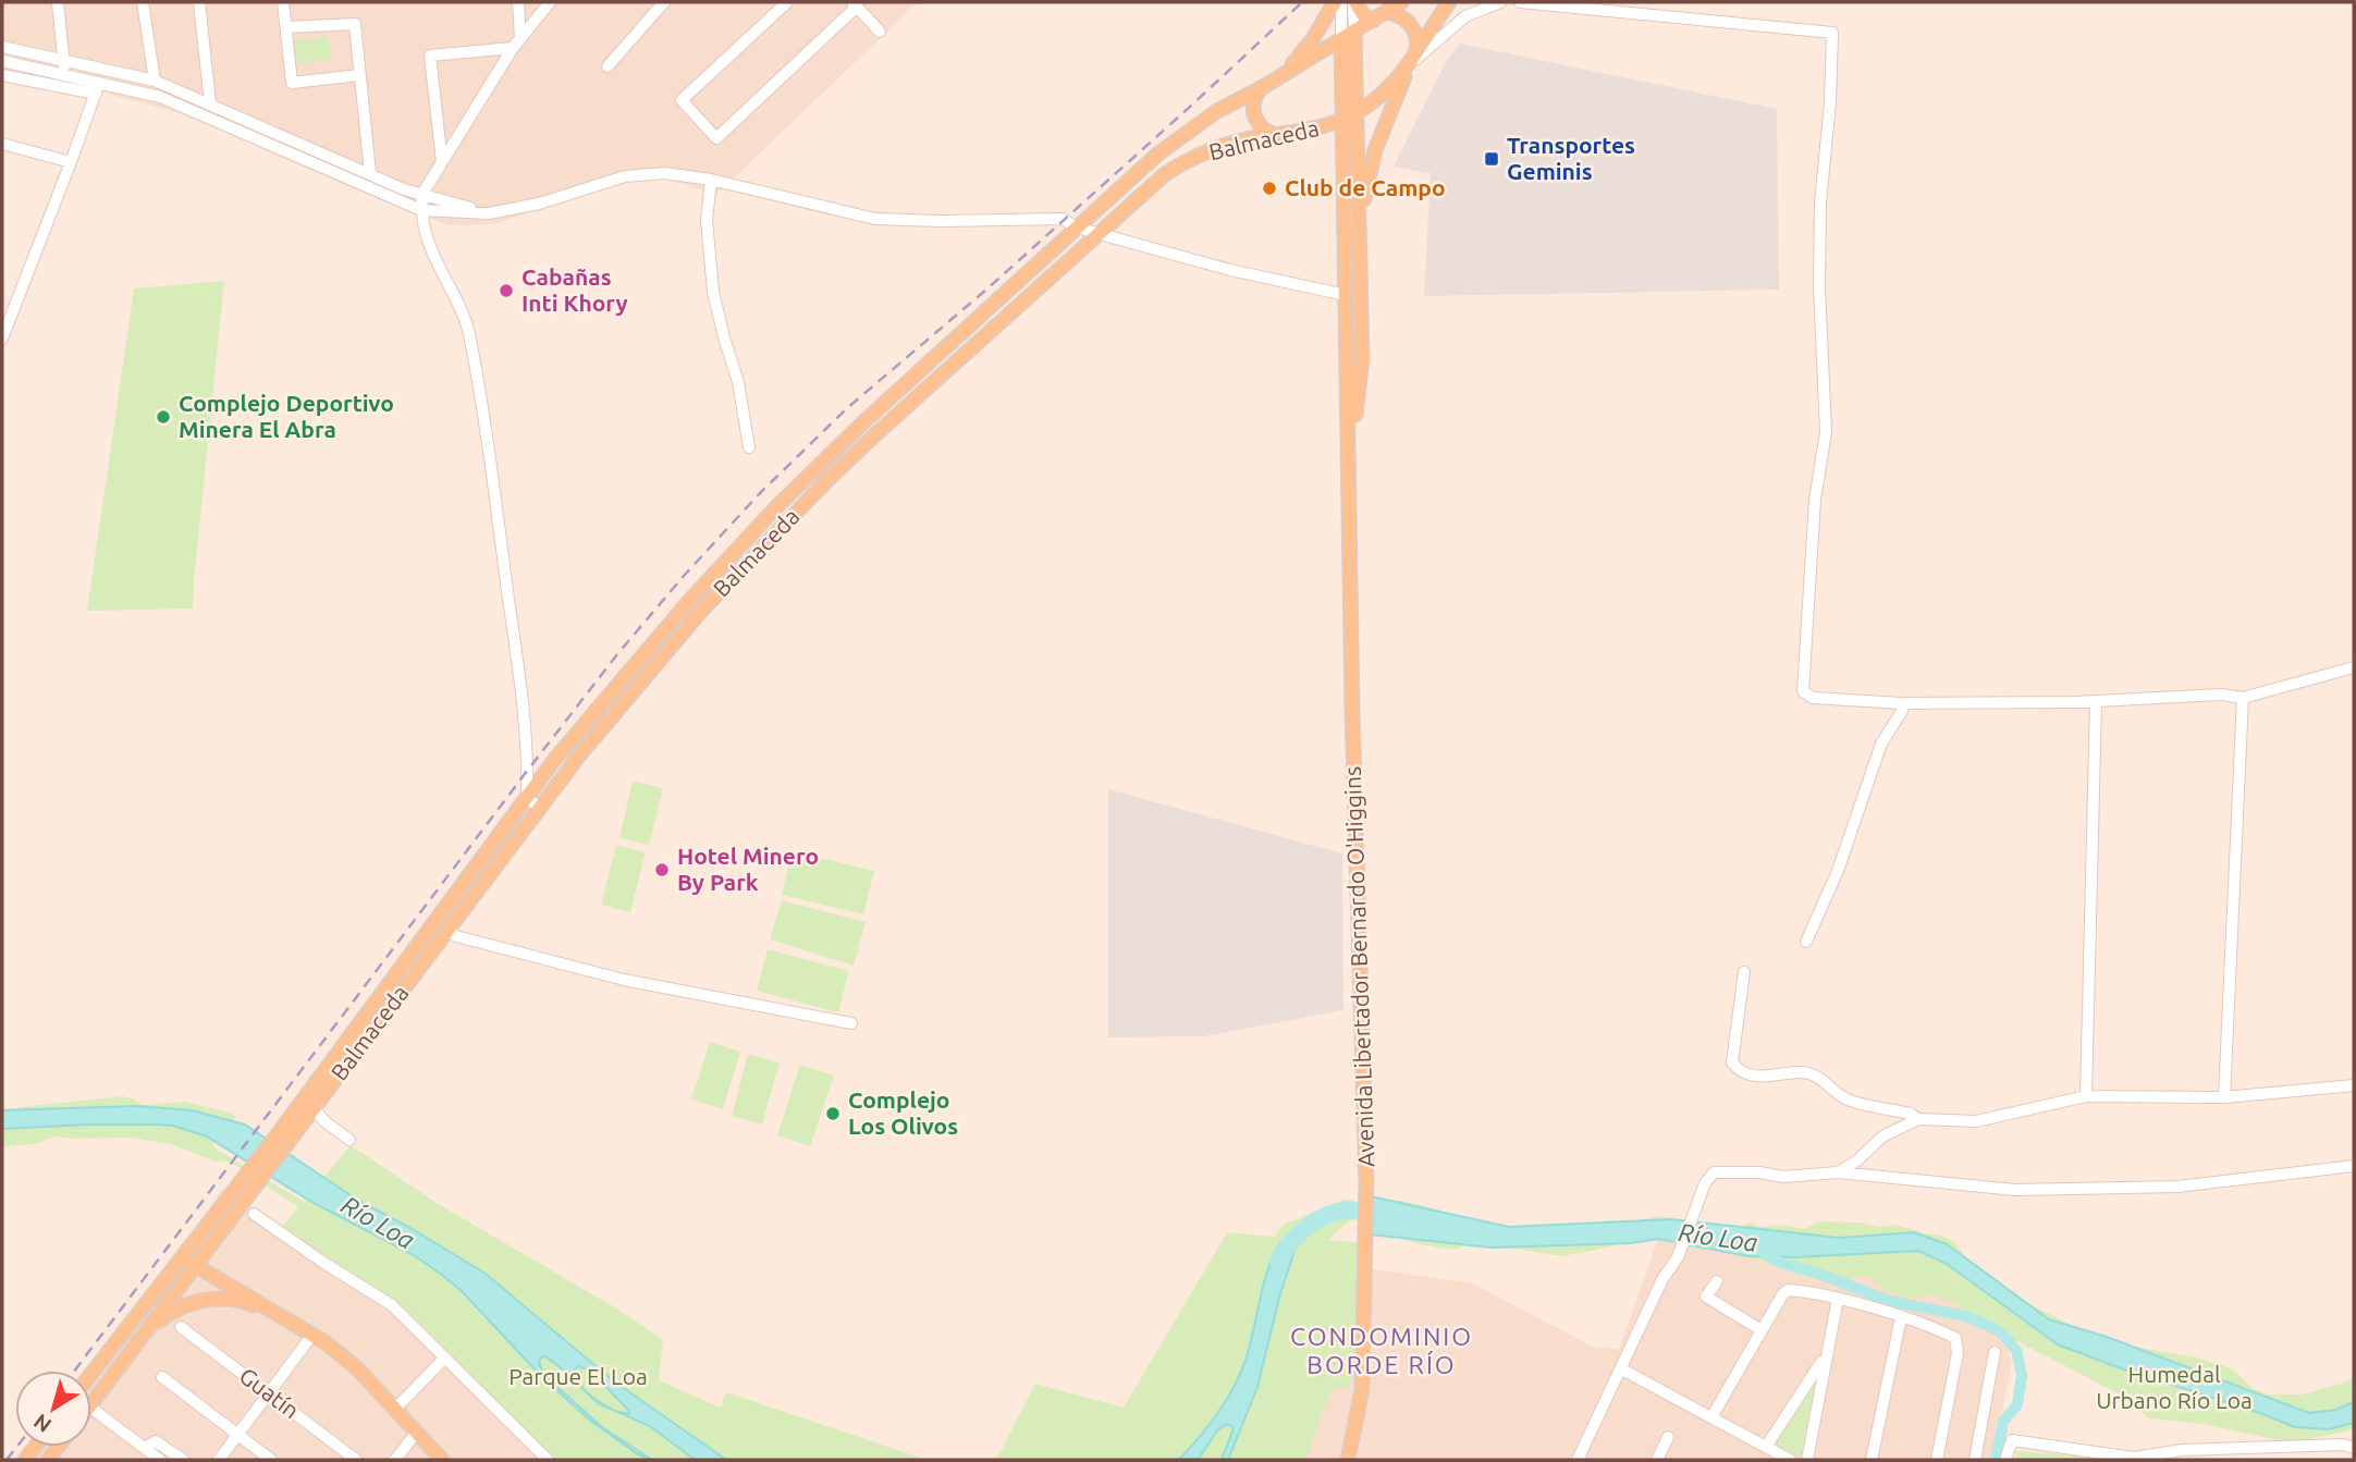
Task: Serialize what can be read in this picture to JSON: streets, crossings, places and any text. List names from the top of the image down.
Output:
{
  "streets": {
    "main road": ["Balmaceda", "Avenida Libertador Bernardo O'Higgins"],
    "street": ["Guatín"]
  },
  "crossings": [
    ["Balmaceda", "Avenida Libertador Bernardo O'Higgins"]
  ],
  "districts": ["CONDOMINIO BORDE RÍO"],
  "water": ["Río Loa"],
  "parks": ["Humedal Urbano Río Loa", "Parque El Loa"],
  "places": {
    "transit": ["Transportes Geminis"],
    "other": [
      "Club de Campo",
      "Cabañas Inti Khory",
      "Complejo Deportivo Minera El Abra",
      "Hotel Minero By Park",
      "Complejo Los Olivos"
    ]
  },
  "north": "bottom left"
}
